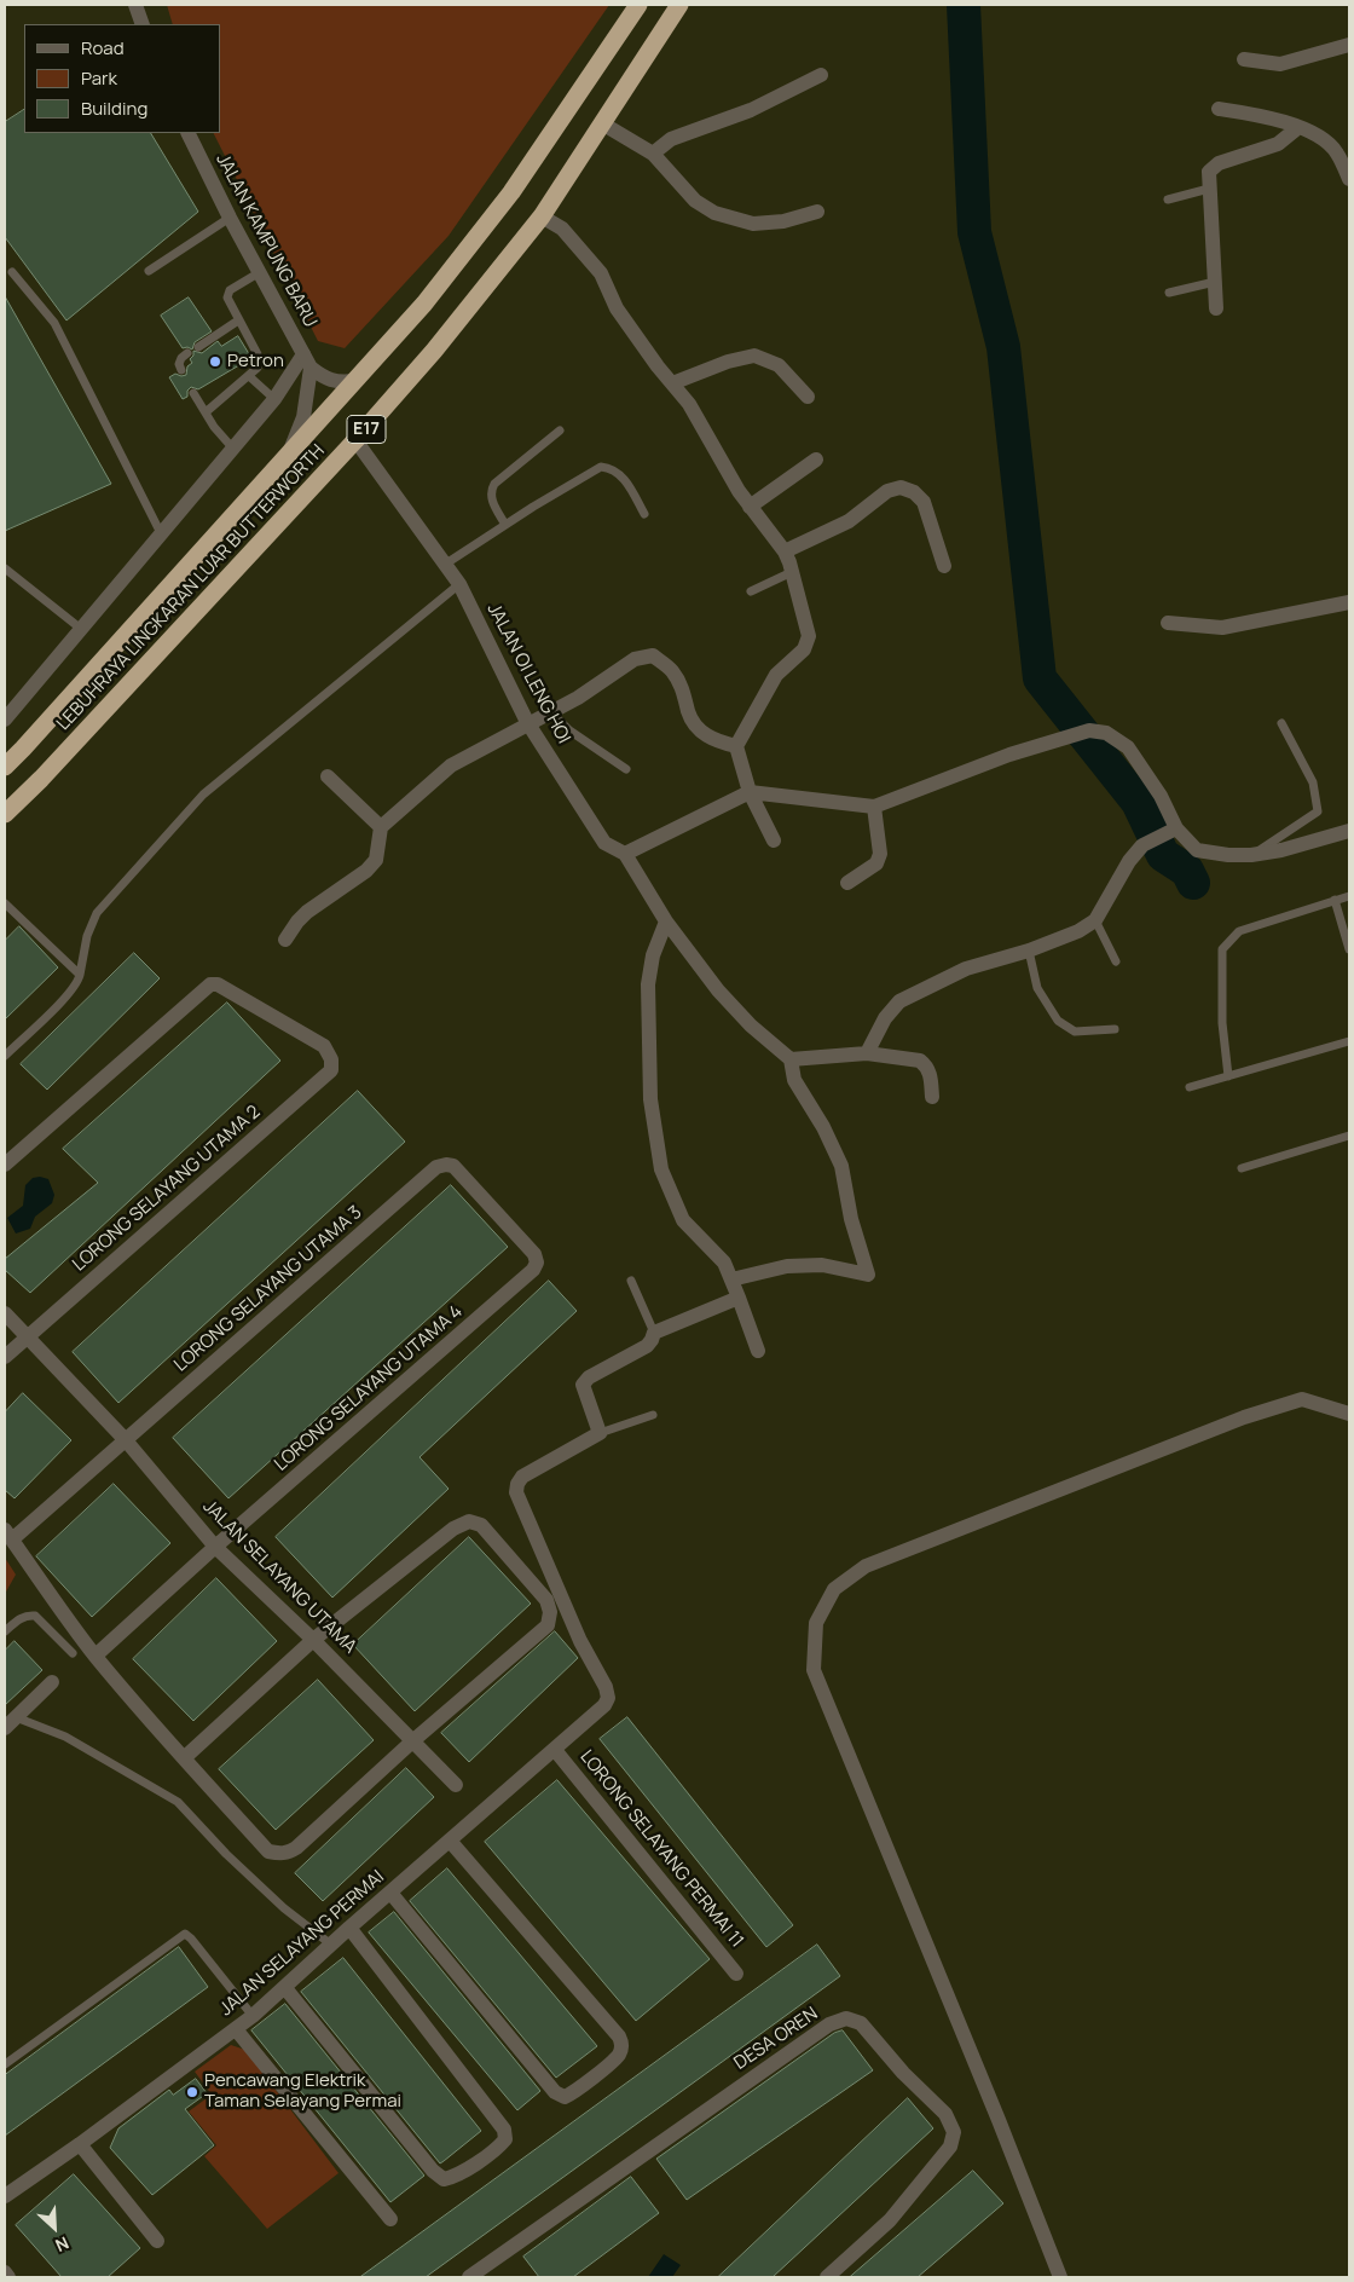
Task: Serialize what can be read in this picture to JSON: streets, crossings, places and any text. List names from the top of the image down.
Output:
{
  "streets": {
    "highway": ["E17", "LEBUHRAYA LINGKARAN LUAR BUTTERWORTH"],
    "street": [
      "JALAN KAMPUNG BARU",
      "JALAN OI LENG HOI",
      "LORONG SELAYANG UTAMA 2",
      "LORONG SELAYANG UTAMA 3",
      "LORONG SELAYANG UTAMA 4",
      "JALAN SELAYANG UTAMA",
      "LORONG SELAYANG PERMAI 11",
      "JALAN SELAYANG PERMAI",
      "DESA OREN"
    ]
  },
  "crossings": [
    ["LEBUHRAYA LINGKARAN LUAR BUTTERWORTH", "JALAN OI LENG HOI"],
    ["LORONG SELAYANG UTAMA 2", "JALAN SELAYANG UTAMA"],
    ["LORONG SELAYANG UTAMA 3", "LORONG SELAYANG UTAMA 4"],
    ["LORONG SELAYANG UTAMA 3", "JALAN SELAYANG UTAMA"],
    ["LORONG SELAYANG UTAMA 4", "JALAN SELAYANG UTAMA"],
    ["LORONG SELAYANG PERMAI 11", "JALAN SELAYANG PERMAI"]
  ],
  "places": ["Petron", "Pencawang Elektrik Taman Selayang Permai"],
  "legend": ["Road", "Park", "Building"],
  "north": "bottom right"
}
